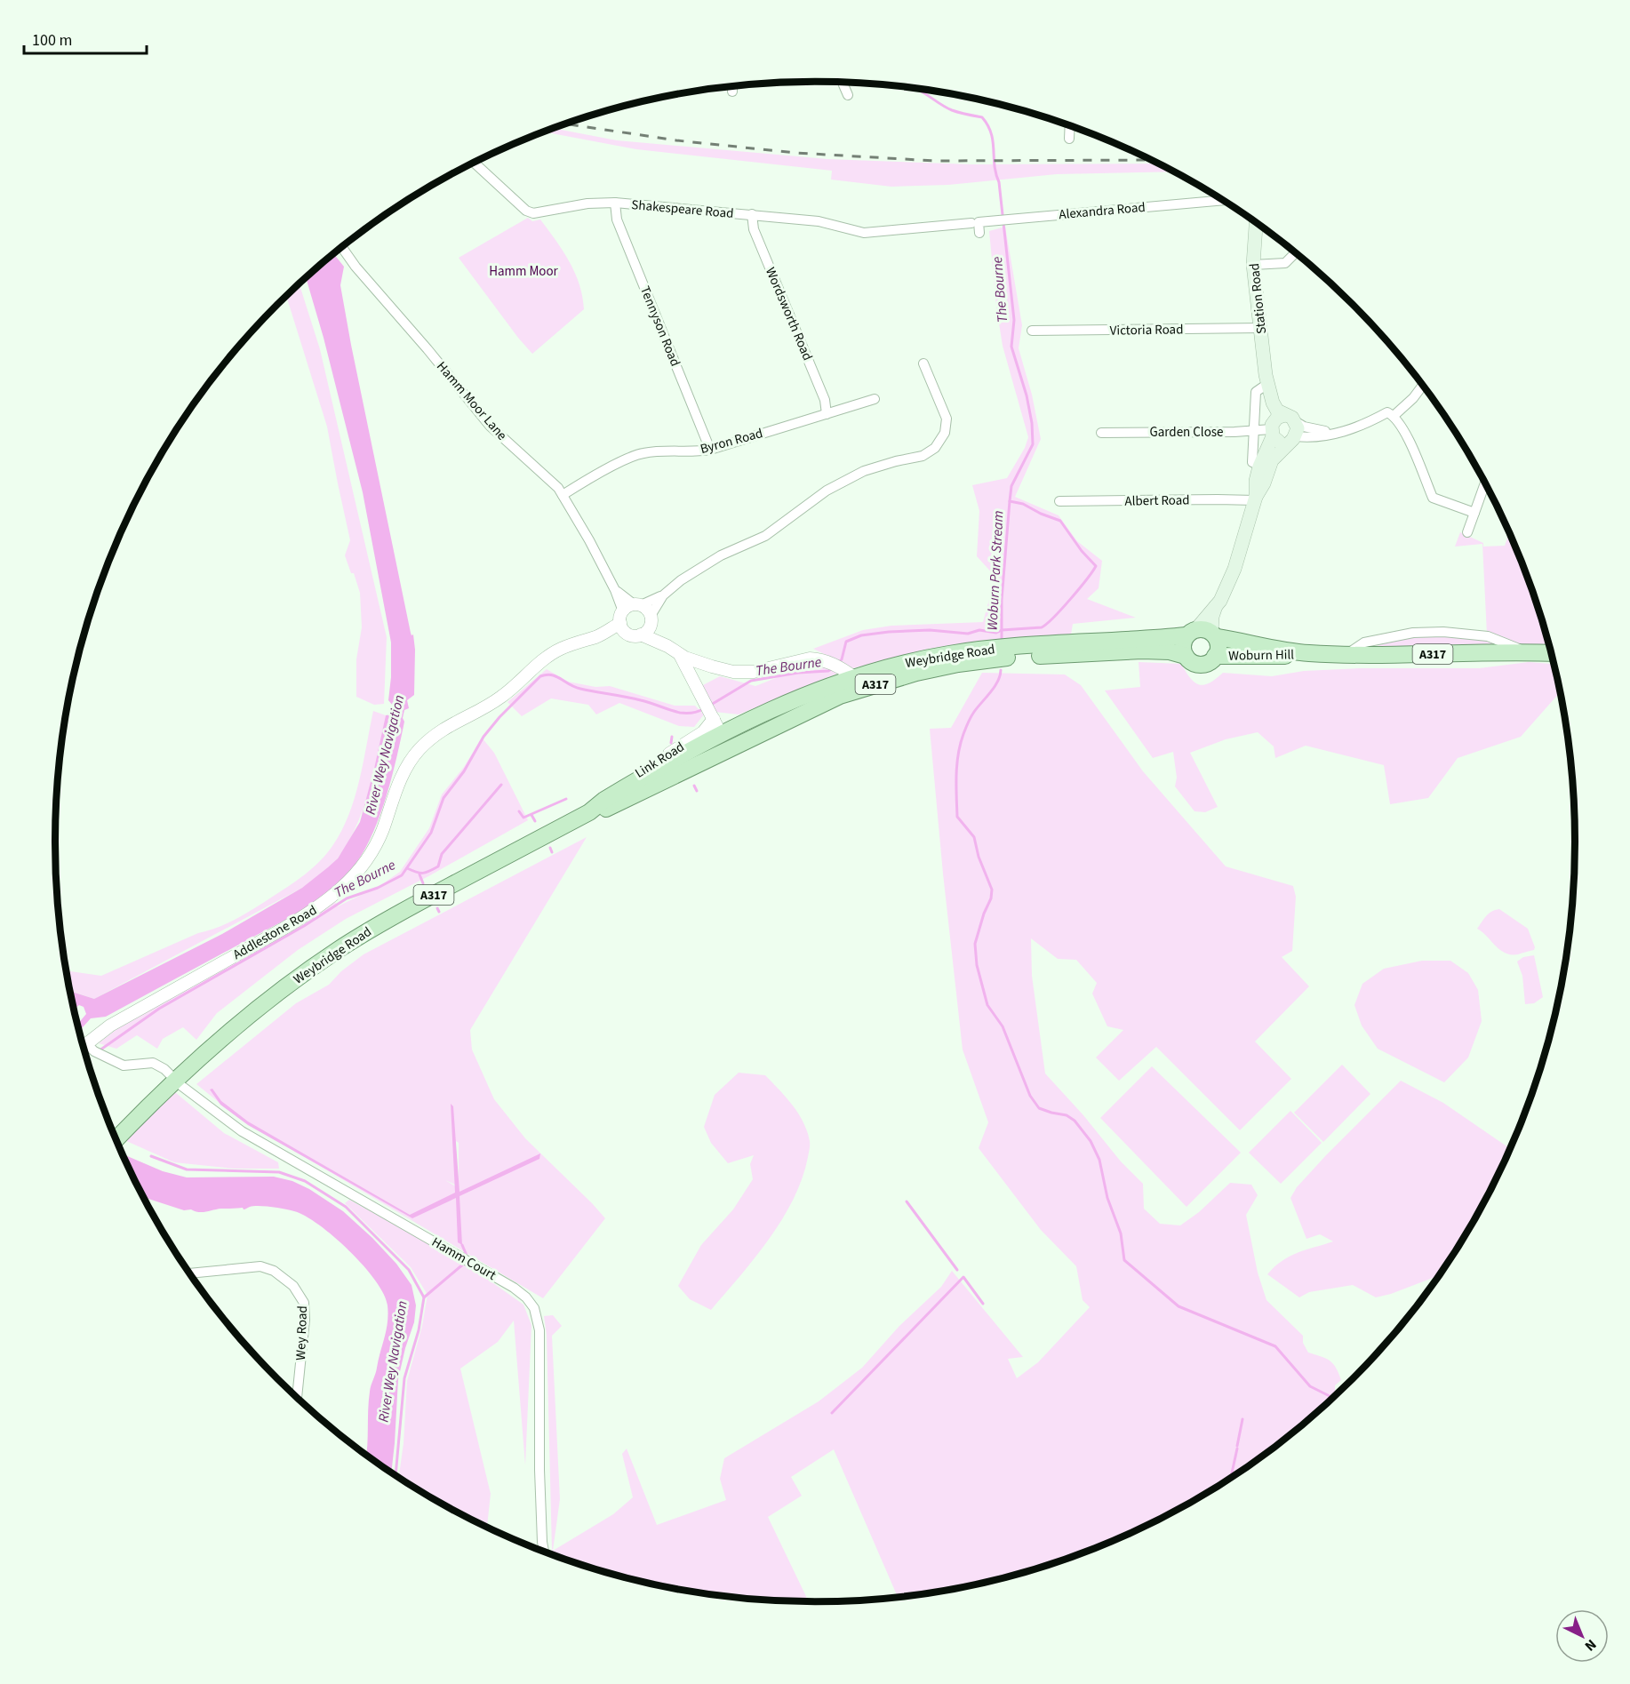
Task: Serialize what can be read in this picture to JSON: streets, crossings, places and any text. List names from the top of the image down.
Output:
{
  "streets": {
    "main road": [
      "Station Road",
      "A317",
      "Woburn Hill",
      "Weybridge Road"
    ],
    "street": [
      "Shakespeare Road",
      "Alexandra Road",
      "Wordsworth Road",
      "Tennyson Road",
      "Victoria Road",
      "Hamm Moor Lane",
      "Garden Close",
      "Byron Road",
      "Albert Road",
      "Addlestone Road",
      "Hamm Court",
      "Wey Road"
    ]
  },
  "crossings": [
    ["Shakespeare Road", "Wordsworth Road"],
    ["Shakespeare Road", "Tennyson Road"],
    ["Station Road", "Victoria Road"],
    ["Station Road", "Garden Close"],
    ["Wordsworth Road", "Byron Road"],
    ["Tennyson Road", "Byron Road"],
    ["Hamm Moor Lane", "Byron Road"],
    ["Hamm Moor Lane", "Addlestone Road"],
    ["Woburn Hill", "Weybridge Road"],
    ["Weybridge Road", "Addlestone Road"],
    ["Weybridge Road", "Hamm Court"],
    ["Addlestone Road", "Hamm Court"]
  ],
  "water": ["The Bourne", "Woburn Park Stream", "River Wey Navigation"],
  "parks": ["Hamm Moor"],
  "scale_bar": "100 m",
  "north": "bottom right"
}
